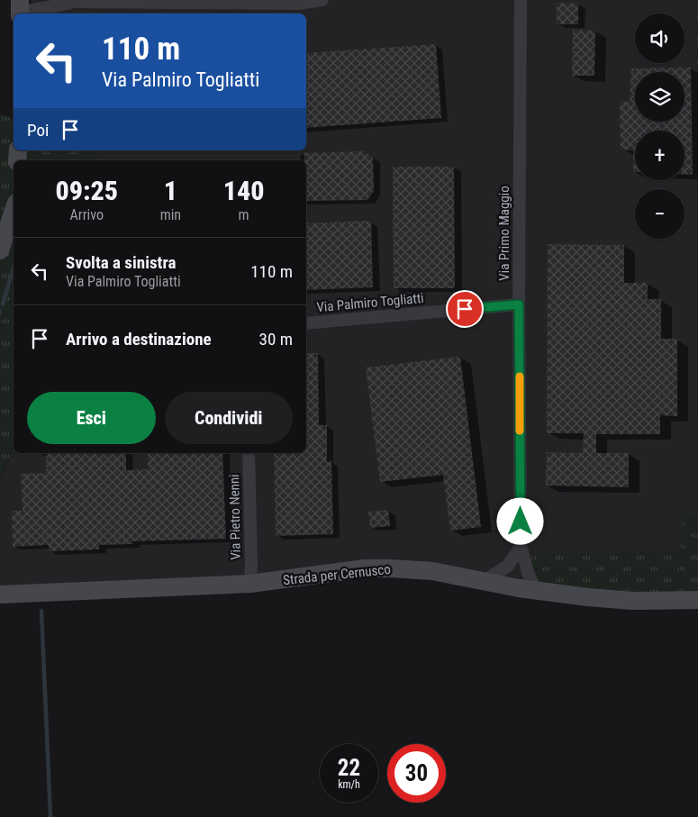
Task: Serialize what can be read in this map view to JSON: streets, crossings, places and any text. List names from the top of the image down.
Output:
{
  "streets": {
    "street": [
      "Via Primo Maggio",
      "Via Palmiro Togliatti",
      "Via Pietro Nenni",
      "Strada per Cernusco"
    ]
  },
  "crossings": [
    ["Via Primo Maggio", "Via Palmiro Togliatti"],
    ["Via Primo Maggio", "Strada per Cernusco"],
    ["Via Pietro Nenni", "Strada per Cernusco"]
  ],
  "page": {
    "map_buttons": ["+", "−"],
    "turn": ["110 m", "Via Palmiro Togliatti"],
    "then": "Poi",
    "eta": [
      "09:25",
      "Arrivo",
      "1",
      "min",
      "140",
      "m"
    ],
    "list": [
      {
        "name": "Svolta a sinistra",
        "note": "Via Palmiro Togliatti",
        "value": "110 m"
      },
      {
        "name": "Arrivo a destinazione",
        "value": "30 m"
      }
    ],
    "buttons": ["Esci", "Condividi"],
    "speed": "22 km/h",
    "limit": "30"
  }
}
